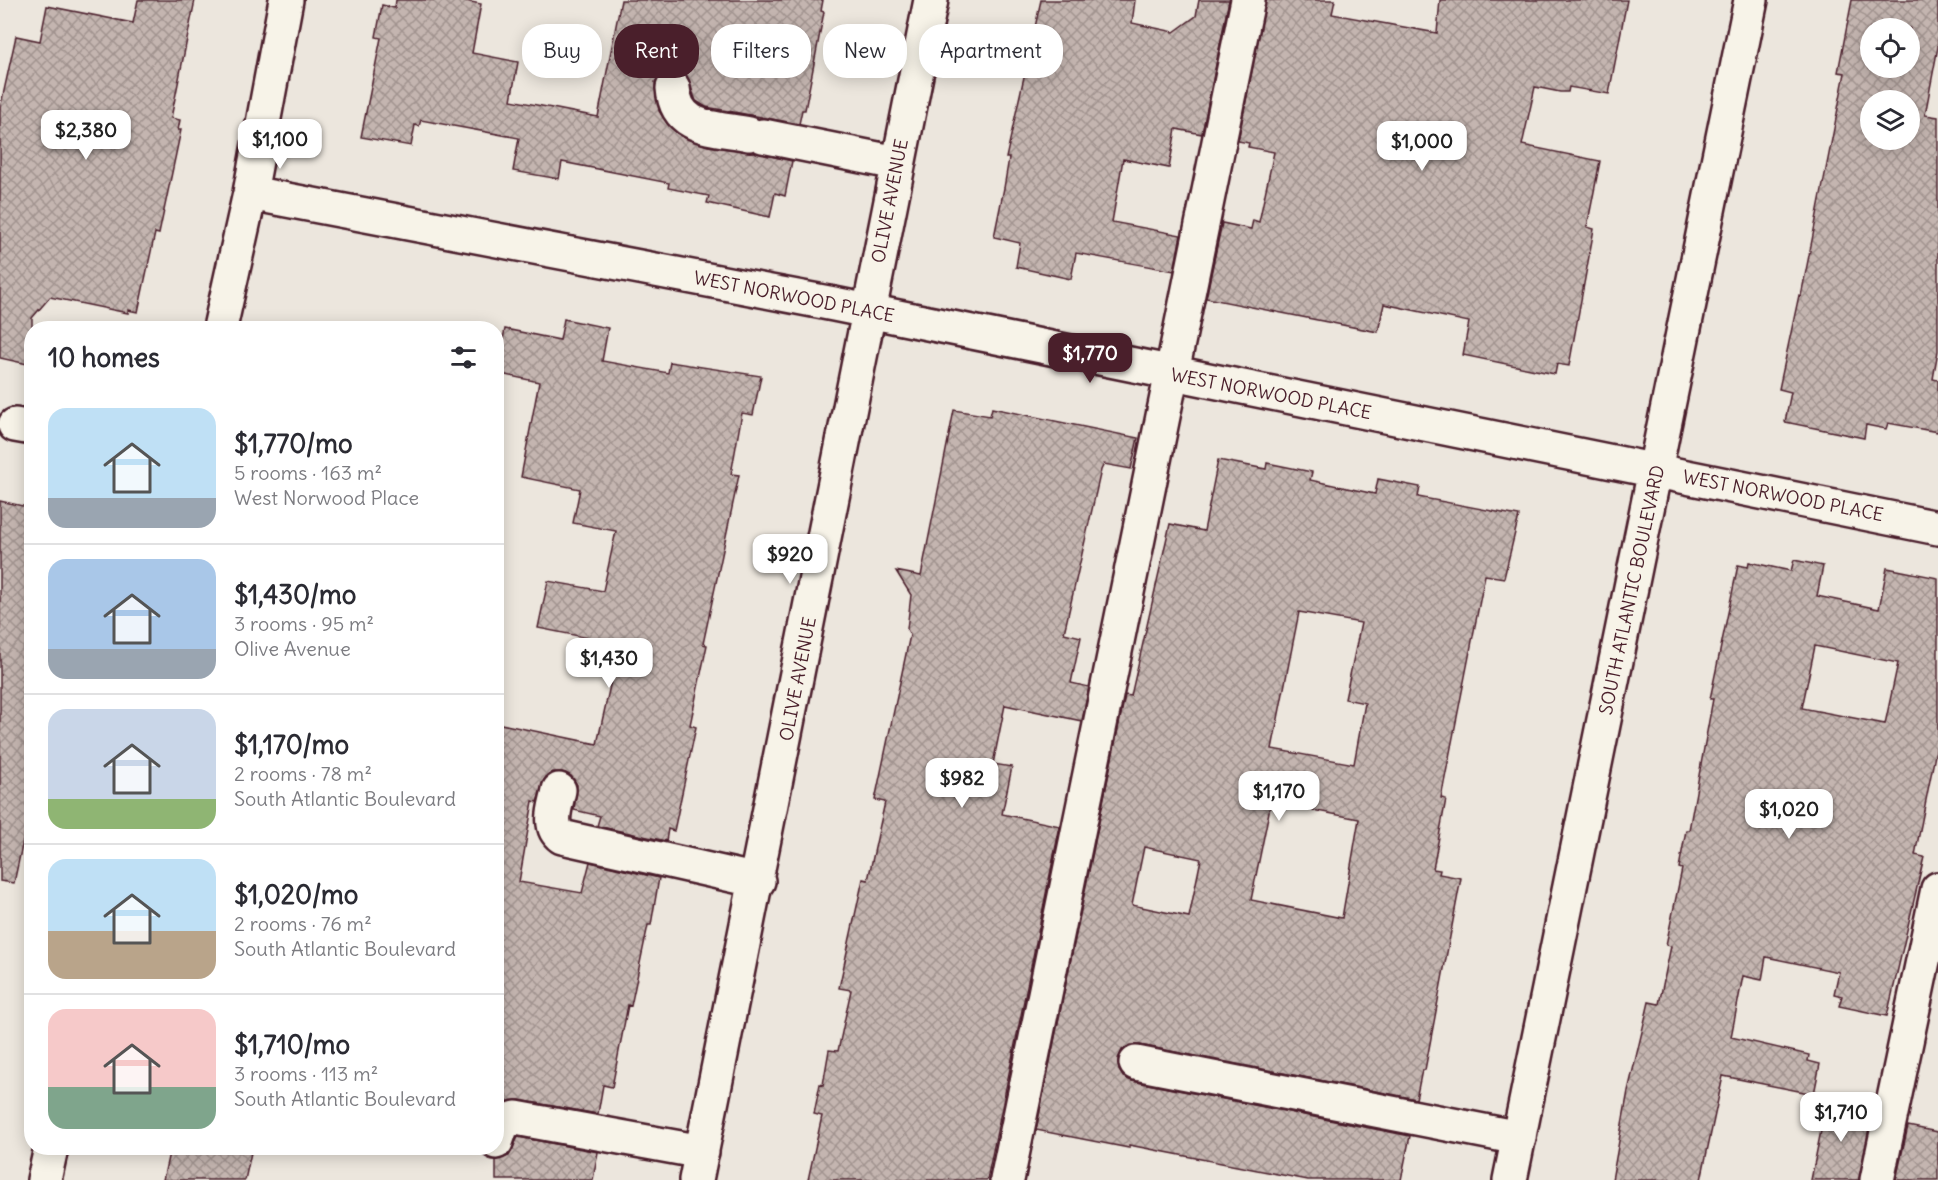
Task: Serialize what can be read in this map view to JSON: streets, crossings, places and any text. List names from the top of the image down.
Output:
{
  "streets": {
    "street": ["OLIVE AVENUE", "WEST NORWOOD PLACE", "SOUTH ATLANTIC BOULEVARD"]
  },
  "crossings": [
    ["OLIVE AVENUE", "WEST NORWOOD PLACE"],
    ["WEST NORWOOD PLACE", "SOUTH ATLANTIC BOULEVARD"]
  ],
  "page": {
    "chip": [
      "Buy",
      "Rent",
      "Filters",
      "New",
      "Apartment"
    ],
    "price": [
      "$2,380",
      "$1,100",
      "$1,000",
      "$1,770",
      "$920",
      "$1,430",
      "$982",
      "$1,170",
      "$1,020",
      "$1,710"
    ],
    "heading": "10 homes",
    "list": [
      {
        "name": "$1,770/mo",
        "note": "5 rooms · 163 m² · West Norwood Place"
      },
      {
        "name": "$1,430/mo",
        "note": "3 rooms · 95 m² · Olive Avenue"
      },
      {
        "name": "$1,170/mo",
        "note": "2 rooms · 78 m² · South Atlantic Boulevard"
      },
      {
        "name": "$1,020/mo",
        "note": "2 rooms · 76 m² · South Atlantic Boulevard"
      },
      {
        "name": "$1,710/mo",
        "note": "3 rooms · 113 m² · South Atlantic Boulevard"
      }
    ]
  }
}
